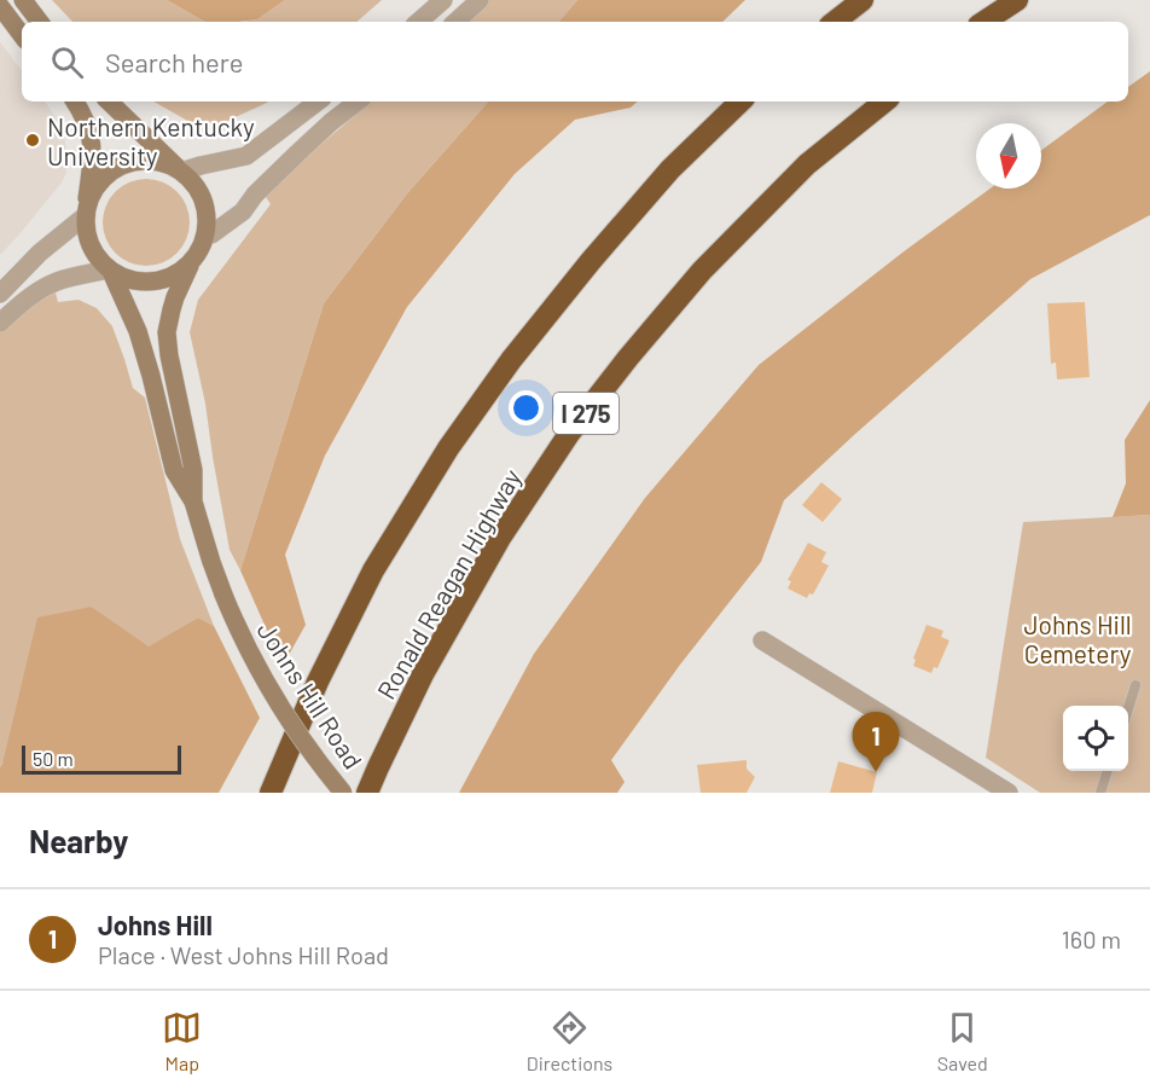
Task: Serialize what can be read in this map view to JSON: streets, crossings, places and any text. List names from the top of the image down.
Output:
{
  "streets": {
    "highway": ["I 275", "Ronald Reagan Highway"],
    "main road": ["Johns Hill Road"]
  },
  "parks": ["Johns Hill Cemetery"],
  "places": ["Northern Kentucky University"],
  "scale_bar": "50 m",
  "north": "bottom",
  "page": {
    "search": "Search here",
    "pins": "1",
    "scale": "50 m",
    "heading": "Nearby",
    "list": [
      {
        "mark": "1",
        "name": "Johns Hill",
        "note": "Place · West Johns Hill Road",
        "value": "160 m"
      }
    ],
    "nav": ["Map", "Directions", "Saved"]
  }
}
